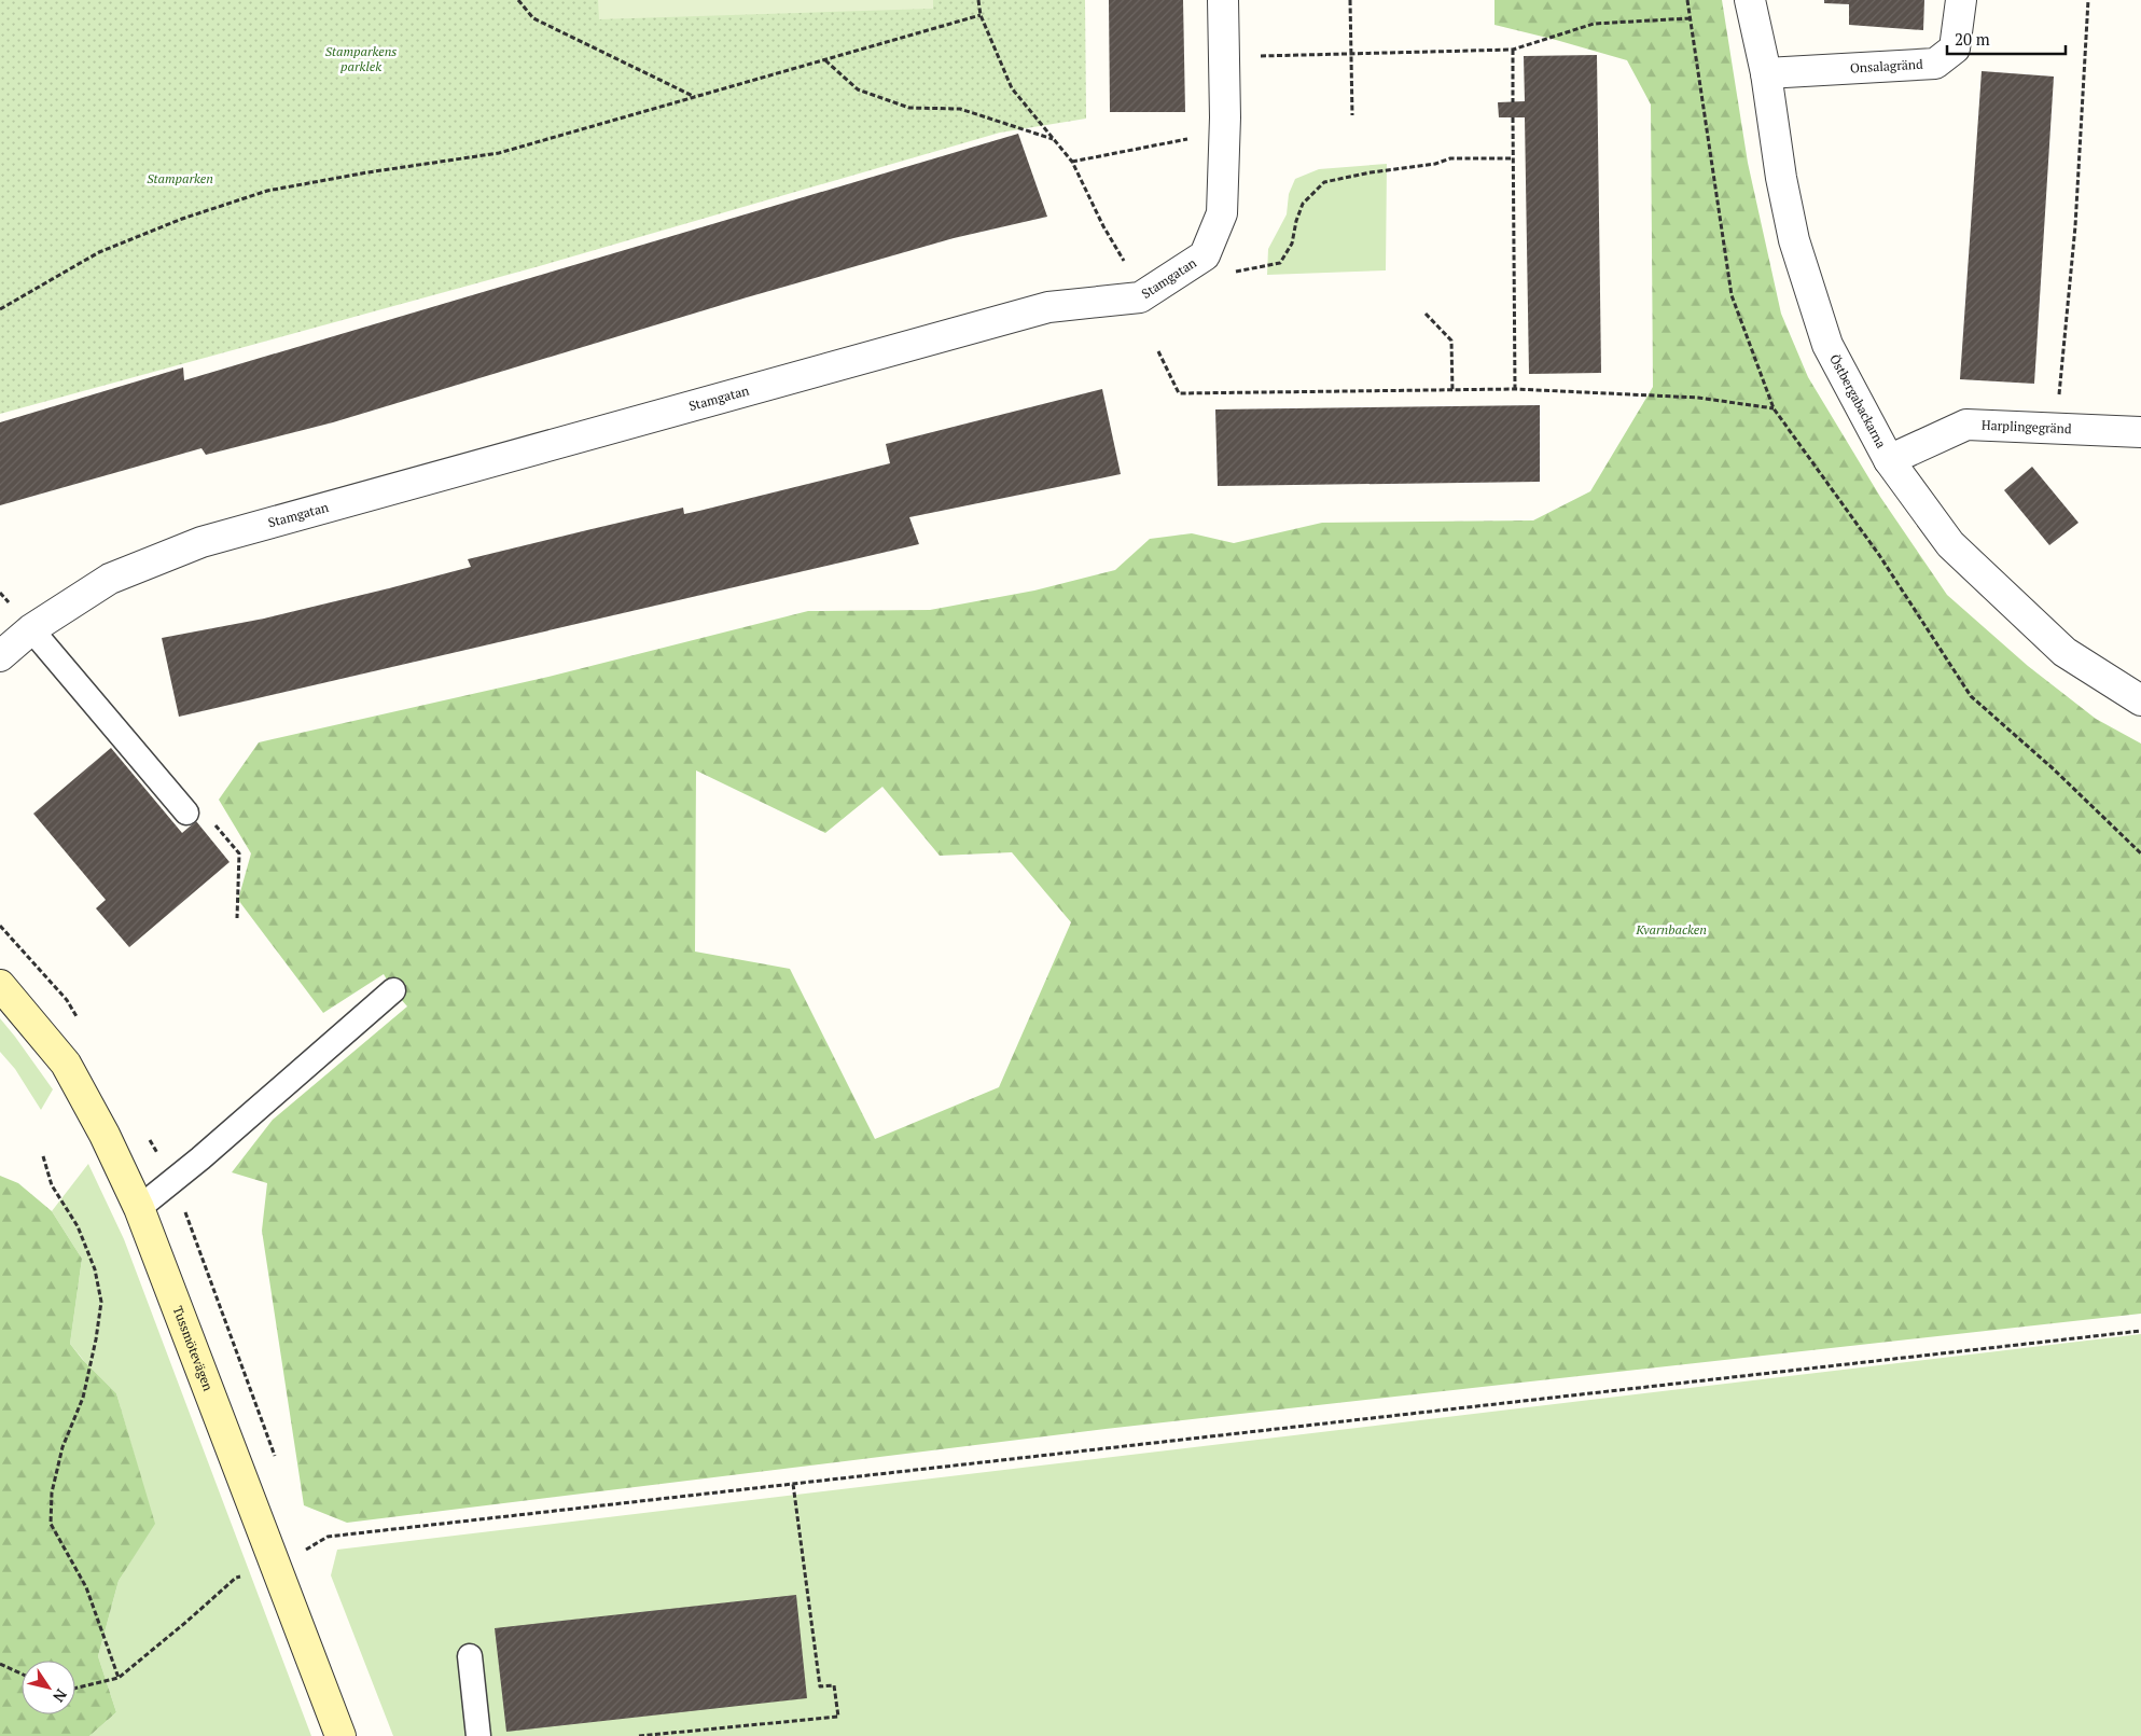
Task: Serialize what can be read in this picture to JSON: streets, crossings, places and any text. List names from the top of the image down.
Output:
{
  "streets": {
    "street": [
      "Onsalagränd",
      "Stamgatan",
      "Östbergabackarna",
      "Harplingegränd",
      "Tussmötevägen"
    ]
  },
  "crossings": [
    ["Onsalagränd", "Östbergabackarna"],
    ["Östbergabackarna", "Harplingegränd"]
  ],
  "parks": ["Stamparkens parklek", "Stamparken", "Kvarnbacken"],
  "scale_bar": "20 m",
  "north": "bottom right"
}
